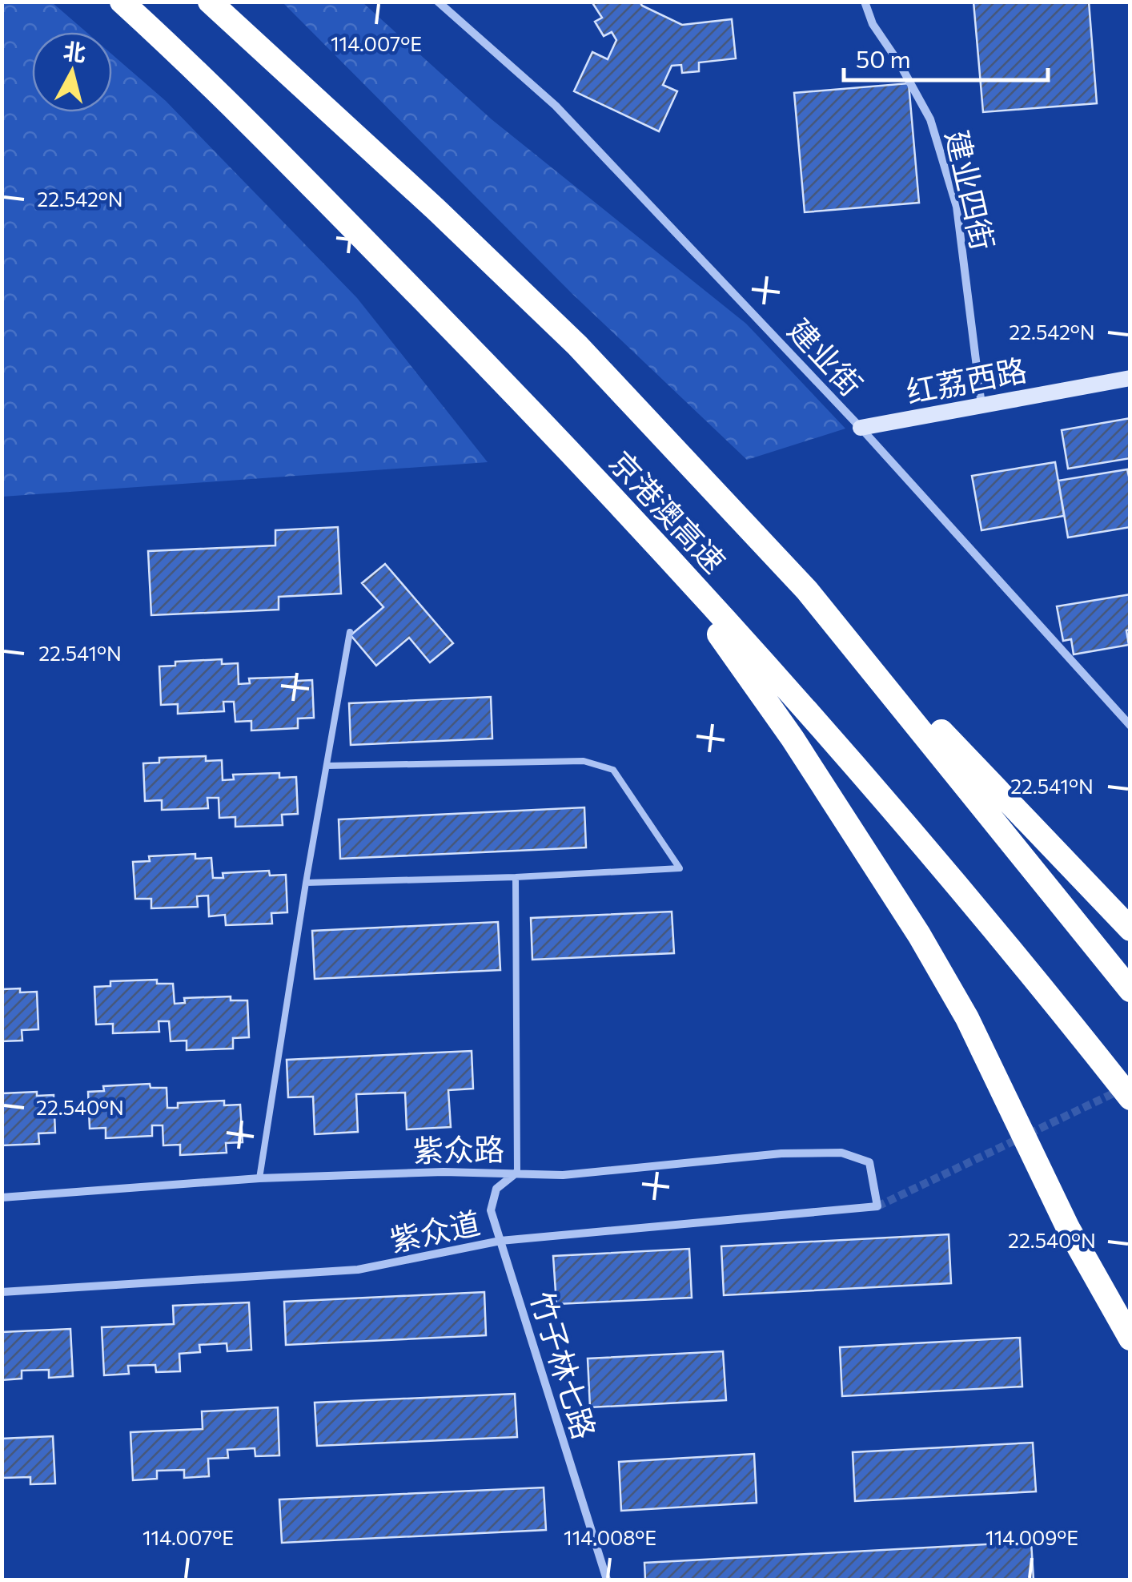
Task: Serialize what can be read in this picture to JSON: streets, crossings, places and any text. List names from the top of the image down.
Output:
{
  "streets": {
    "highway": ["京港澳高速"],
    "main road": ["红荔西路"],
    "street": [
      "建业四街",
      "建业街",
      "紫众路",
      "紫众道",
      "竹子林七路"
    ]
  },
  "crossings": [
    ["建业四街", "红荔西路"],
    ["建业街", "红荔西路"],
    ["紫众路", "紫众道"],
    ["紫众路", "竹子林七路"],
    ["紫众道", "竹子林七路"]
  ],
  "scale_bar": "50 m",
  "north": "top",
  "coordinates": [
    "114.007°E",
    "22.542°N",
    "22.541°N",
    "22.540°N",
    "114.008°E",
    "114.009°E"
  ]
}
